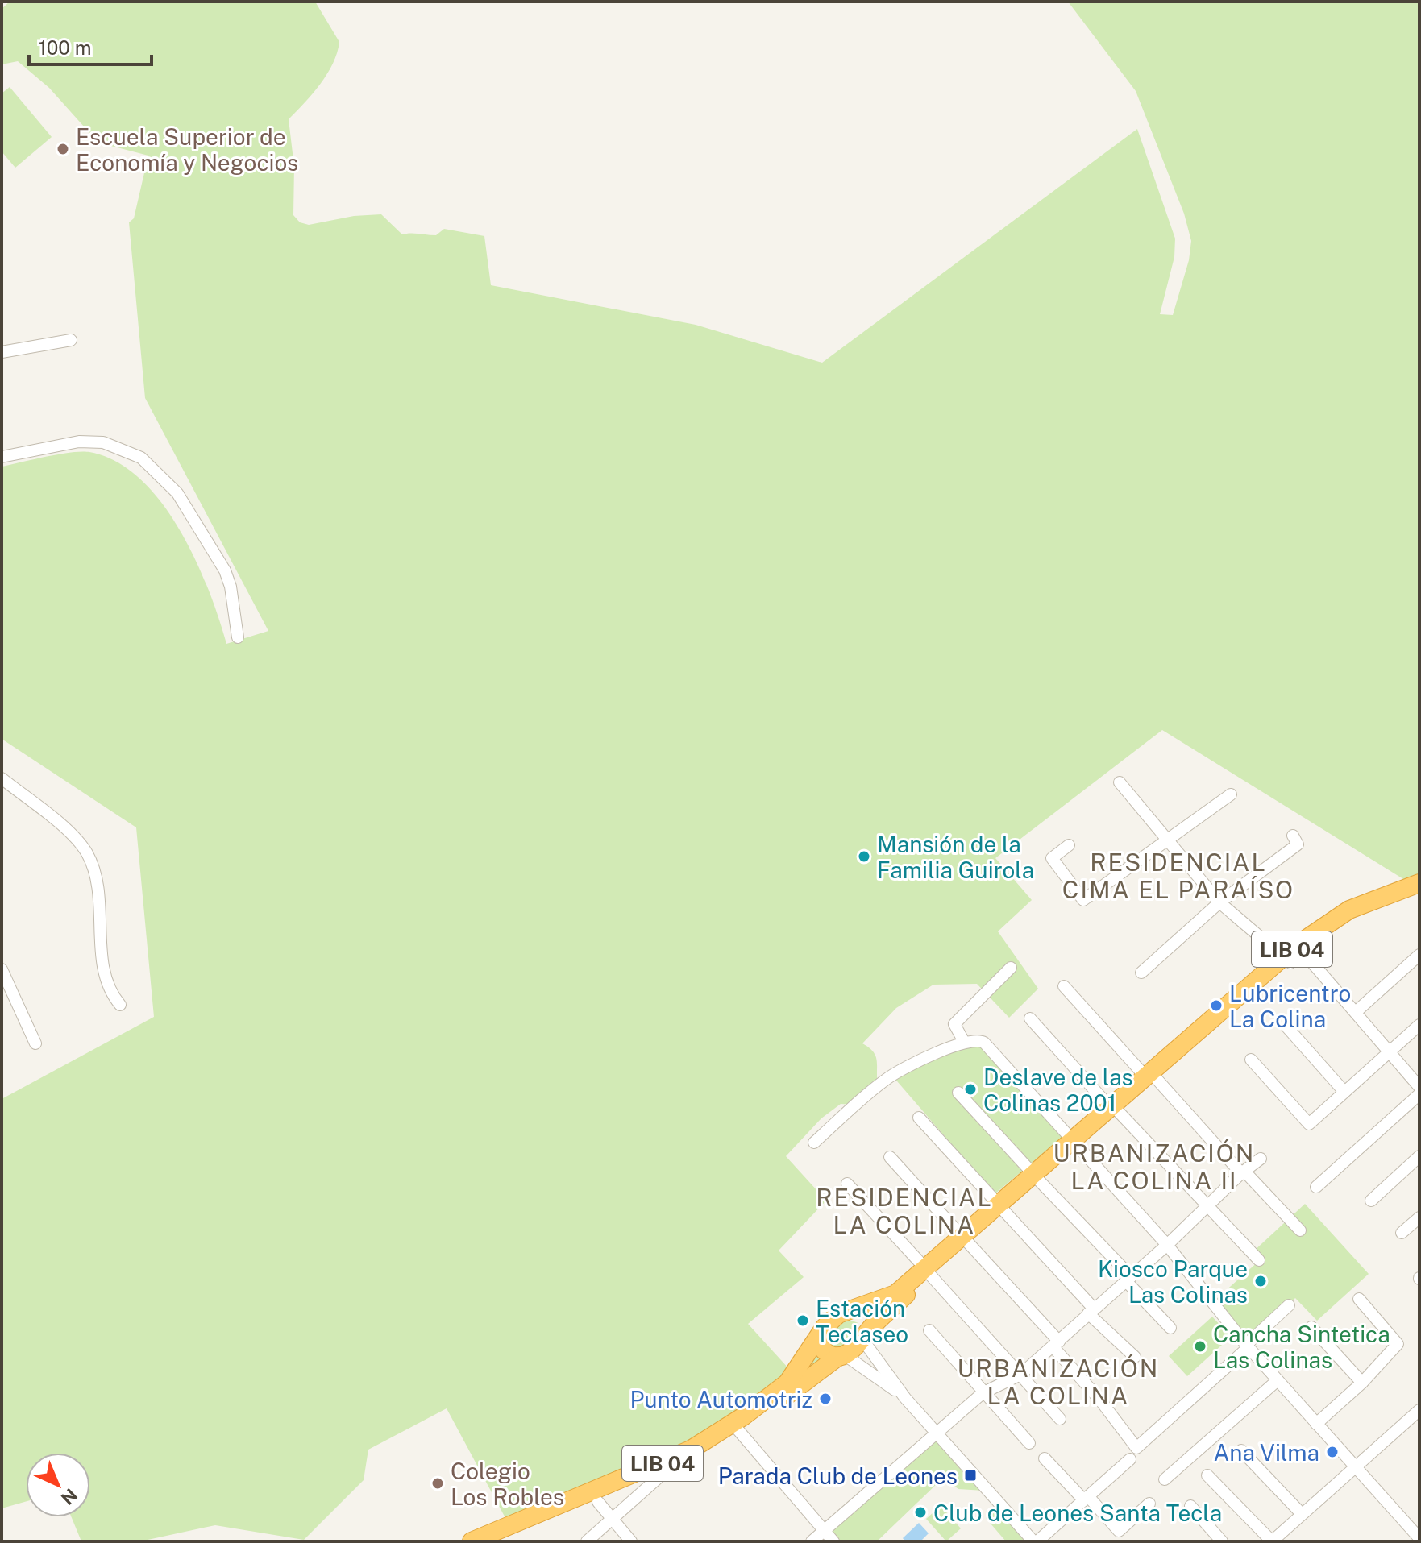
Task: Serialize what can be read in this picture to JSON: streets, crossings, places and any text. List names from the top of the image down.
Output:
{
  "streets": {
    "highway": ["LIB 04"]
  },
  "districts": [
    "RESIDENCIAL CIMA EL PARAÍSO",
    "URBANIZACIÓN LA COLINA II",
    "RESIDENCIAL LA COLINA",
    "URBANIZACIÓN LA COLINA"
  ],
  "places": {
    "other": [
      "Escuela Superior de Economía y Negocios",
      "Mansión de la Familia Guirola",
      "Lubricentro La Colina",
      "Deslave de las Colinas 2001",
      "Kiosco Parque Las Colinas",
      "Estación Teclaseo",
      "Cancha Sintetica Las Colinas",
      "Punto Automotriz",
      "Ana Vilma",
      "Colegio Los Robles",
      "Club de Leones Santa Tecla"
    ],
    "transit": ["Parada Club de Leones"]
  },
  "scale_bar": "100 m",
  "north": "bottom right"
}
